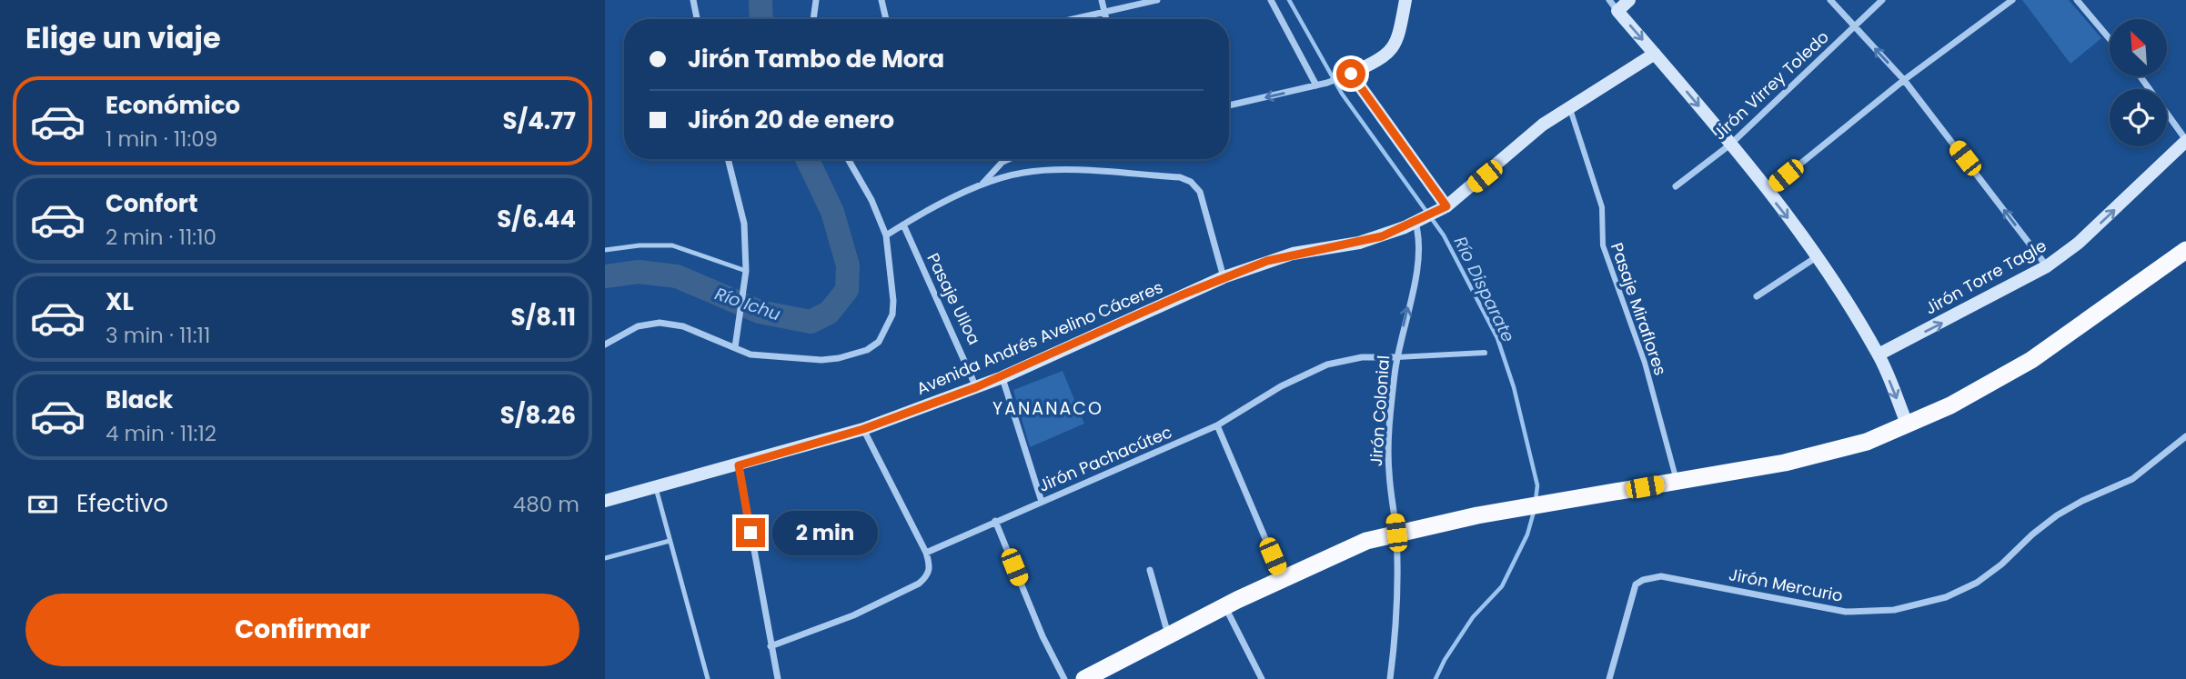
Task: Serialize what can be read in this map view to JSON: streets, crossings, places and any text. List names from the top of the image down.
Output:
{
  "streets": {
    "main road": ["Jirón Torre Tagle", "Avenida Andrés Avelino Cáceres"],
    "street": [
      "Jirón Virrey Toledo",
      "Pasaje Ulloa",
      "Pasaje Miraflores",
      "Jirón Colonial",
      "Jirón Pachacútec",
      "Jirón Mercurio"
    ]
  },
  "crossings": [
    ["Pasaje Ulloa", "Avenida Andrés Avelino Cáceres"],
    ["Pasaje Miraflores", "Avenida Andrés Avelino Cáceres"],
    ["Avenida Andrés Avelino Cáceres", "Jirón Colonial"],
    ["Jirón Colonial", "Jirón Pachacútec"]
  ],
  "one_way": ["Jirón Torre Tagle"],
  "districts": ["YANANACO"],
  "water": ["Río Disparate", "Río Ichu"],
  "north": "top left",
  "page": {
    "heading": "Elige un viaje",
    "banner": ["Jirón Tambo de Mora", "Jirón 20 de enero"],
    "list": [
      {
        "name": "Económico",
        "note": "1 min · 11:09",
        "value": "S/4.77"
      },
      {
        "name": "Confort",
        "note": "2 min · 11:10",
        "value": "S/6.44"
      },
      {
        "name": "XL",
        "note": "3 min · 11:11",
        "value": "S/8.11"
      },
      {
        "name": "Black",
        "note": "4 min · 11:12",
        "value": "S/8.26"
      }
    ],
    "pay": ["Efectivo", "480 m"],
    "bubble": "2 min",
    "buttons": "Confirmar"
  }
}
